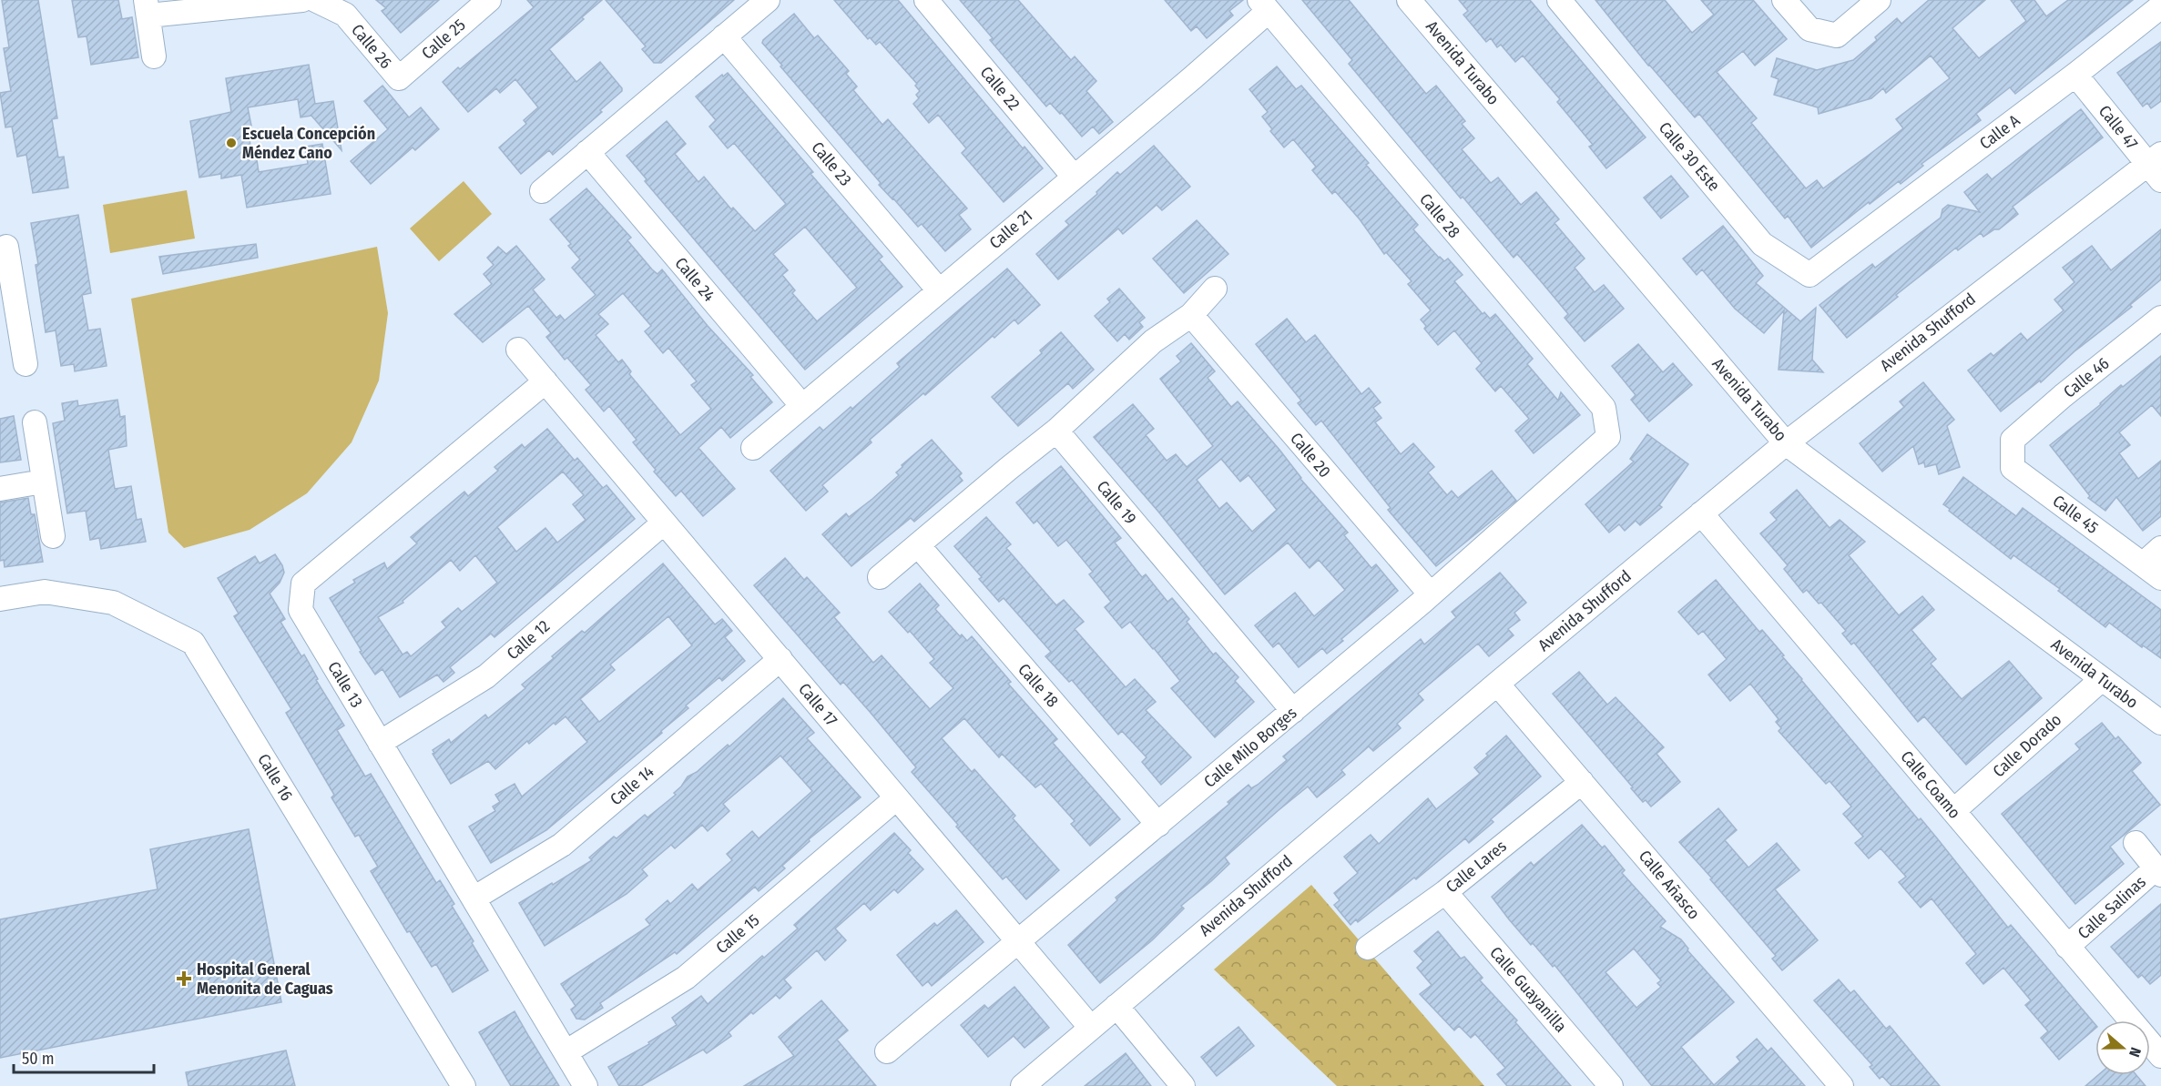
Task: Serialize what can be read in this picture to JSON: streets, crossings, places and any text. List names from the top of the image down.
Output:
{
  "streets": {
    "street": [
      "Calle 25",
      "Calle 26",
      "Avenida Turabo",
      "Calle 22",
      "Calle 47",
      "Calle A",
      "Calle 30 Este",
      "Calle 23",
      "Calle 28",
      "Calle 21",
      "Calle 24",
      "Avenida Shufford",
      "Calle 46",
      "Calle 20",
      "Calle 19",
      "Calle 45",
      "Calle 12",
      "Calle 13",
      "Calle 18",
      "Calle 17",
      "Calle Dorado",
      "Calle Milo Borges",
      "Calle 16",
      "Calle Coamo",
      "Calle 14",
      "Calle Lares",
      "Calle Añasco",
      "Calle Salinas",
      "Calle 15",
      "Calle Guayanilla"
    ]
  },
  "crossings": [
    ["Calle 25", "Calle 26"],
    ["Avenida Turabo", "Avenida Shufford"],
    ["Avenida Turabo", "Calle Dorado"],
    ["Calle 22", "Calle 21"],
    ["Calle 47", "Calle A"],
    ["Calle 47", "Avenida Shufford"],
    ["Calle A", "Calle 30 Este"],
    ["Calle 23", "Calle 21"],
    ["Calle 28", "Calle 21"],
    ["Calle 28", "Calle Milo Borges"],
    ["Calle 21", "Calle 24"],
    ["Avenida Shufford", "Calle 17"],
    ["Avenida Shufford", "Calle Coamo"],
    ["Avenida Shufford", "Calle Añasco"],
    ["Calle 46", "Calle 45"],
    ["Calle 20", "Calle Milo Borges"],
    ["Calle 19", "Calle Milo Borges"],
    ["Calle 12", "Calle 13"],
    ["Calle 12", "Calle 17"],
    ["Calle 13", "Calle 17"],
    ["Calle 13", "Calle 14"],
    ["Calle 13", "Calle 15"],
    ["Calle 18", "Calle Milo Borges"],
    ["Calle 17", "Calle Milo Borges"],
    ["Calle 17", "Calle 14"],
    ["Calle 17", "Calle 15"],
    ["Calle Dorado", "Calle Coamo"],
    ["Calle Coamo", "Calle Salinas"],
    ["Calle Lares", "Calle Añasco"],
    ["Calle Lares", "Calle Guayanilla"]
  ],
  "places": {
    "other": ["Escuela Concepción Méndez Cano"],
    "health": ["Hospital General Menonita de Caguas"]
  },
  "scale_bar": "50 m",
  "north": "right"
}
